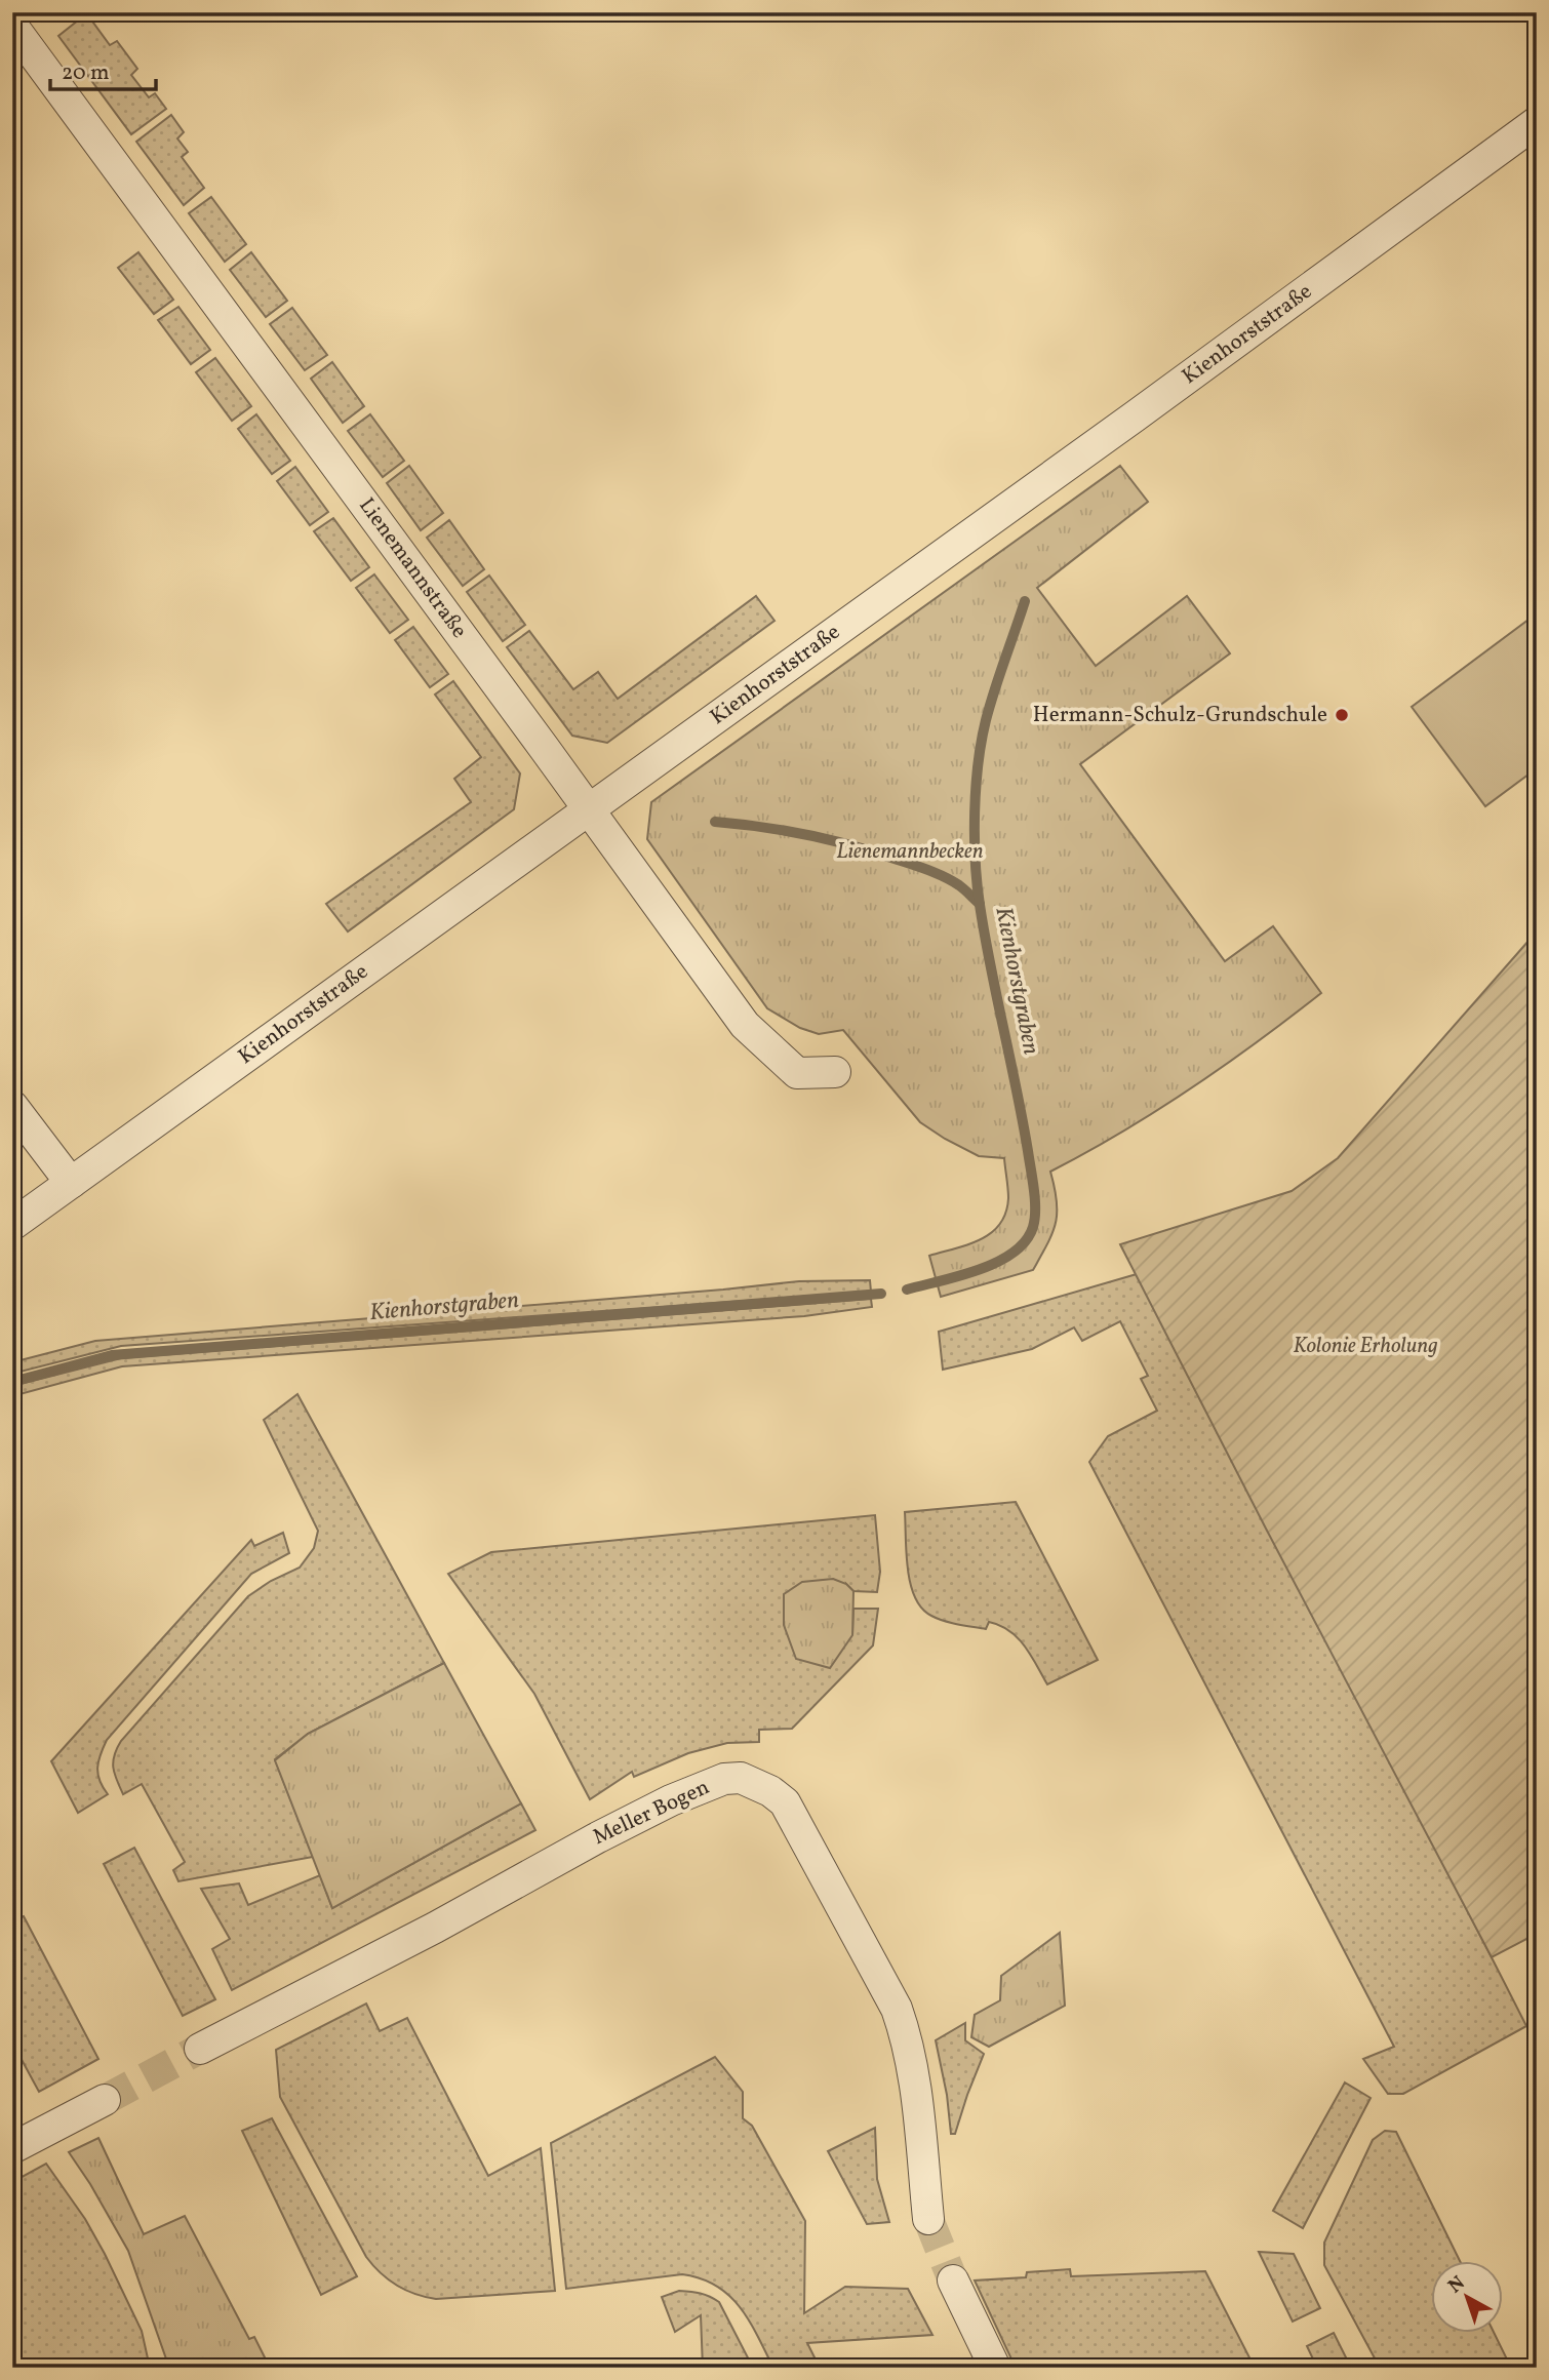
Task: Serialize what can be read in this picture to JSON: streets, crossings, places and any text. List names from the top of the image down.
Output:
{
  "streets": {
    "street": ["Kienhorststraße", "Lienemannstraße", "Meller Bogen"]
  },
  "crossings": [
    ["Kienhorststraße", "Lienemannstraße"]
  ],
  "water": ["Kienhorstgraben"],
  "parks": ["Lienemannbecken", "Kolonie Erholung"],
  "places": ["Hermann-Schulz-Grundschule"],
  "scale_bar": "20 m",
  "north": "top left"
}
